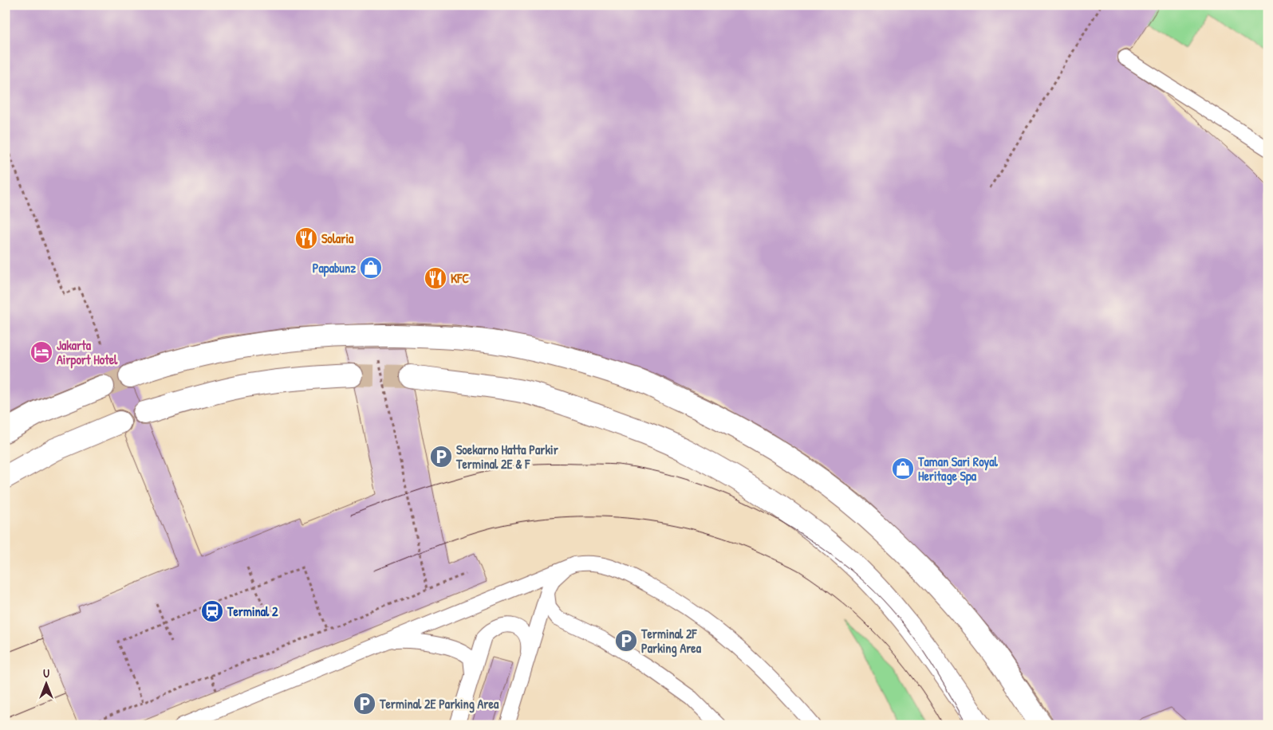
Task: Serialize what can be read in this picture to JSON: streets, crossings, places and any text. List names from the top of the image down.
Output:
{
  "places": {
    "restaurant": ["Solaria", "KFC"],
    "shop": ["Papabunz", "Taman Sari Royal Heritage Spa"],
    "hotel": ["Jakarta Airport Hotel"],
    "parking": ["Soekarno Hatta Parkir Terminal 2E & F", "Terminal 2F Parking Area", "Terminal 2E Parking Area"],
    "station": ["Terminal 2"]
  },
  "north": "top"
}
